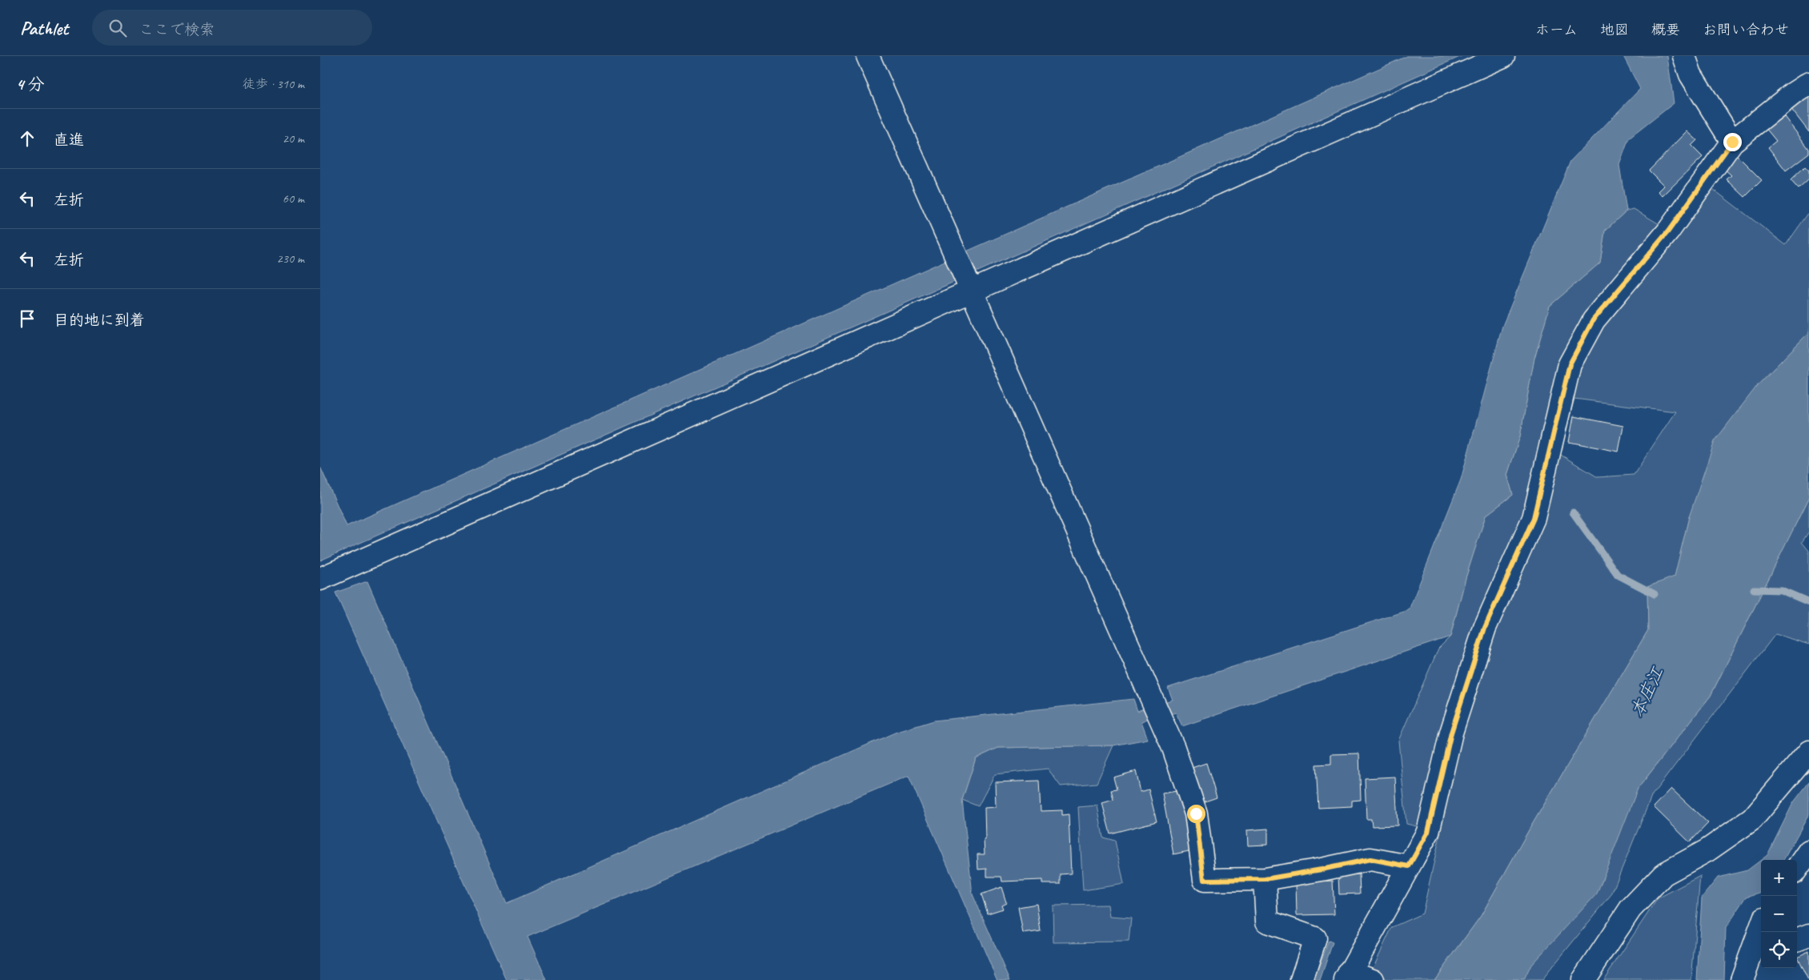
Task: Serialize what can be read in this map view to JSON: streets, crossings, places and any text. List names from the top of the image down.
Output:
{
  "water": ["本庄江"],
  "page": {
    "header": "Pathlet",
    "search": "ここで検索",
    "nav": [
      "ホーム",
      "地図",
      "概要",
      "お問い合わせ"
    ],
    "heading": ["4 分", "徒歩 · 310 m"],
    "list": [
      ["直進", "20 m"],
      ["左折", "60 m"],
      ["左折", "230 m"],
      "目的地に到着"
    ],
    "map_buttons": ["+", "−"]
  }
}
